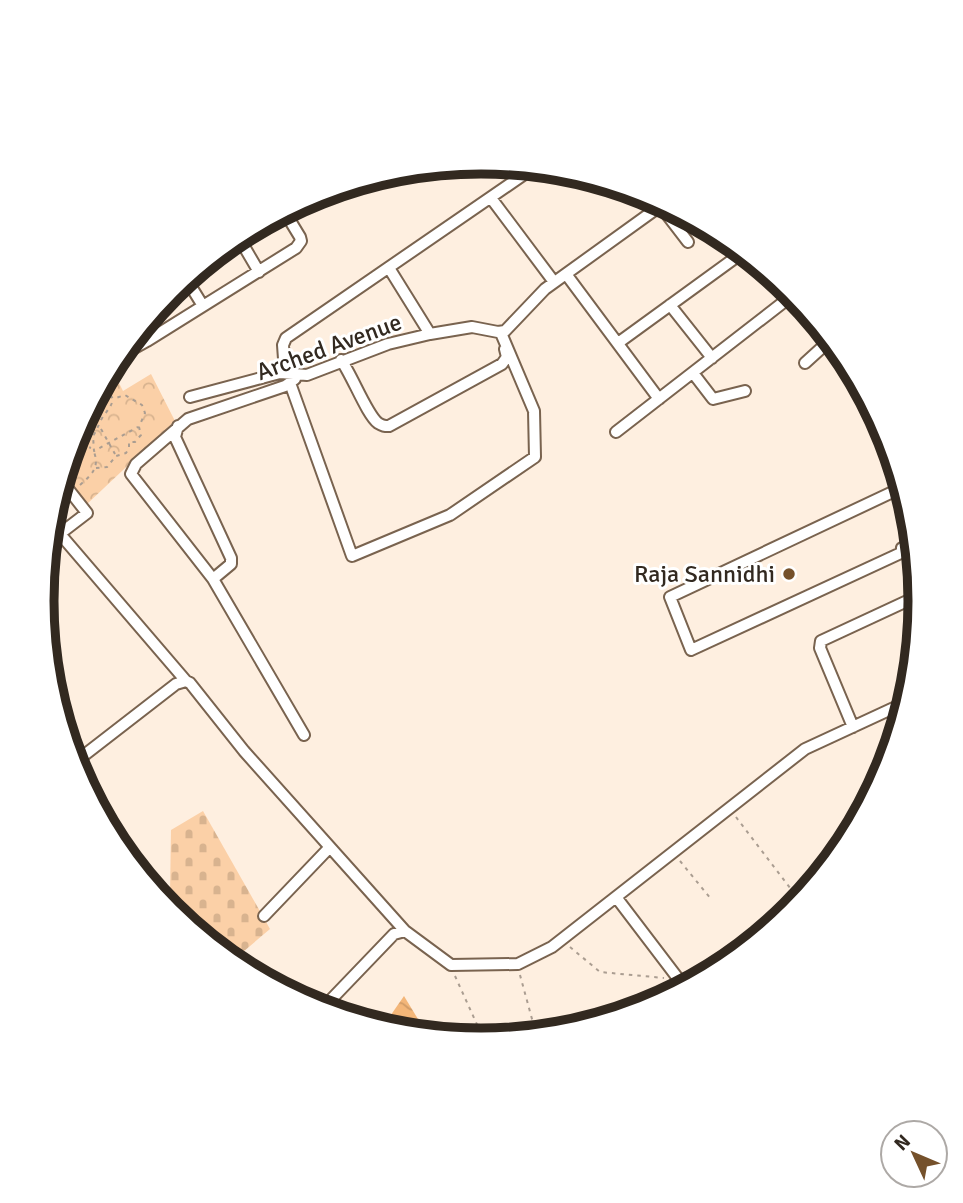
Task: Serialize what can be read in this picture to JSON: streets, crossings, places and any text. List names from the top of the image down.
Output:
{
  "streets": {
    "street": ["Arched Avenue"]
  },
  "places": ["Raja Sannidhi"],
  "north": "top left"
}
